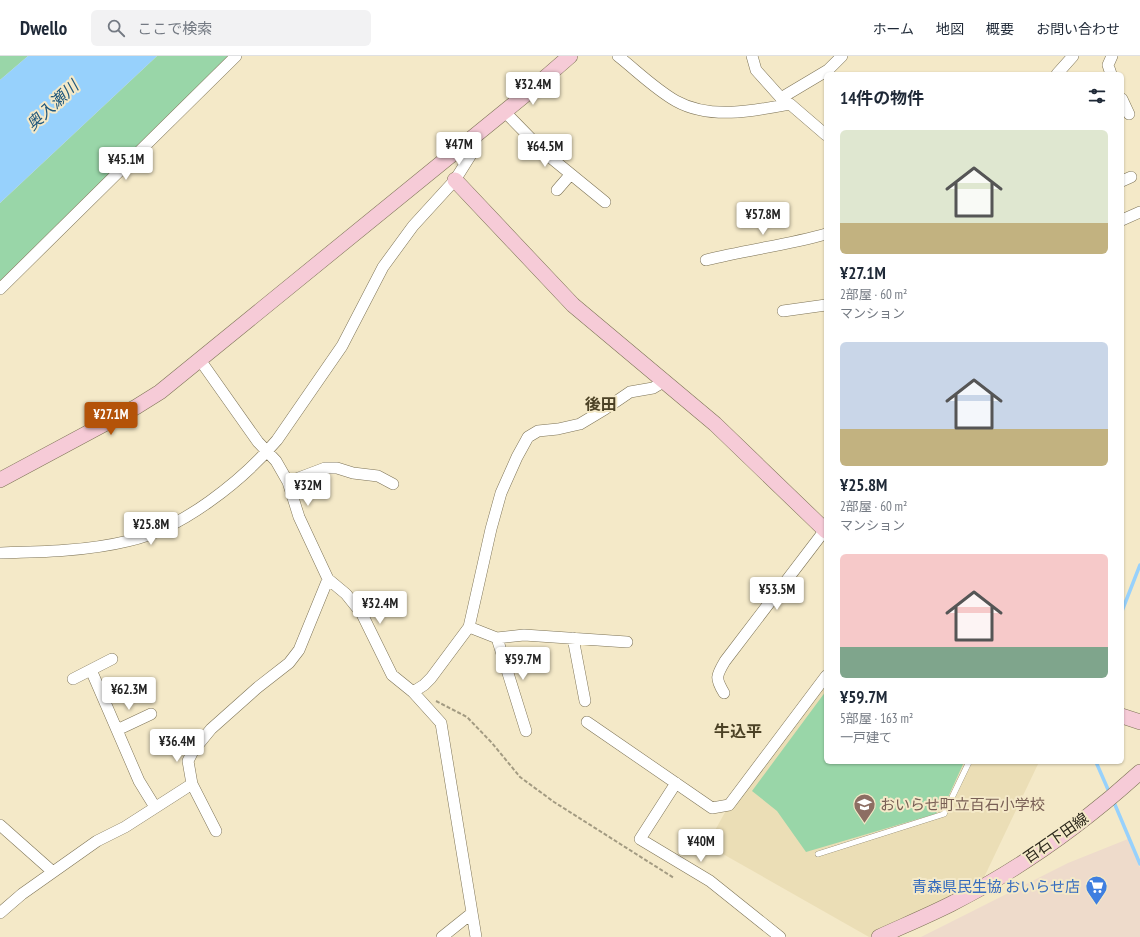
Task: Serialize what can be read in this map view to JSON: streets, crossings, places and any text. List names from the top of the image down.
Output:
{
  "streets": {
    "street": ["百石下田線"]
  },
  "districts": ["後田", "牛込平"],
  "water": ["奥入瀬川"],
  "places": {
    "school or university": ["おいらせ町立百石小学校"],
    "supermarket": ["青森県民生協 おいらせ店"]
  },
  "page": {
    "header": "Dwello",
    "search": "ここで検索",
    "nav": [
      "ホーム",
      "地図",
      "概要",
      "お問い合わせ"
    ],
    "price": [
      "¥32.4M",
      "¥47M",
      "¥64.5M",
      "¥45.1M",
      "¥57.8M",
      "¥27.1M",
      "¥32M",
      "¥25.8M",
      "¥53.5M",
      "¥32.4M",
      "¥59.7M",
      "¥62.3M",
      "¥36.4M",
      "¥40M"
    ],
    "heading": "14件の物件",
    "list": [
      {
        "name": "¥27.1M",
        "note": "2部屋 · 60 m² · マンション"
      },
      {
        "name": "¥25.8M",
        "note": "2部屋 · 60 m² · マンション"
      },
      {
        "name": "¥59.7M",
        "note": "5部屋 · 163 m² · 一戸建て"
      }
    ]
  }
}
